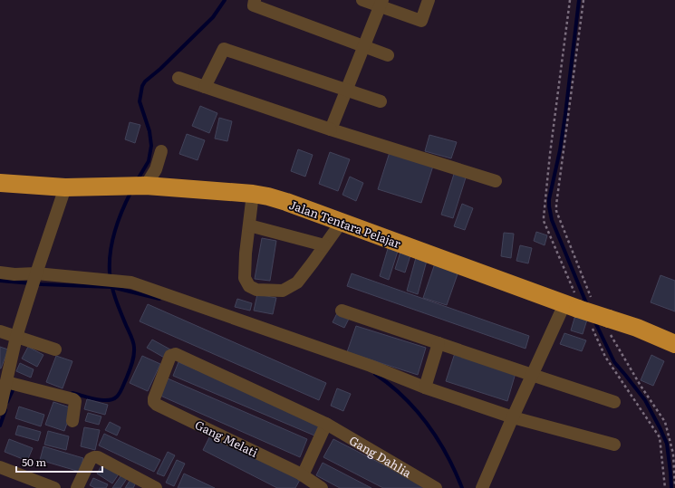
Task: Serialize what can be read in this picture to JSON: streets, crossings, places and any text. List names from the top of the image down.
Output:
{
  "streets": {
    "highway": ["Jalan Tentara Pelajar"],
    "street": ["Gang Melati", "Gang Dahlia"]
  },
  "crossings": [
    ["Gang Melati", "Gang Dahlia"]
  ],
  "scale_bar": "50 m"
}
